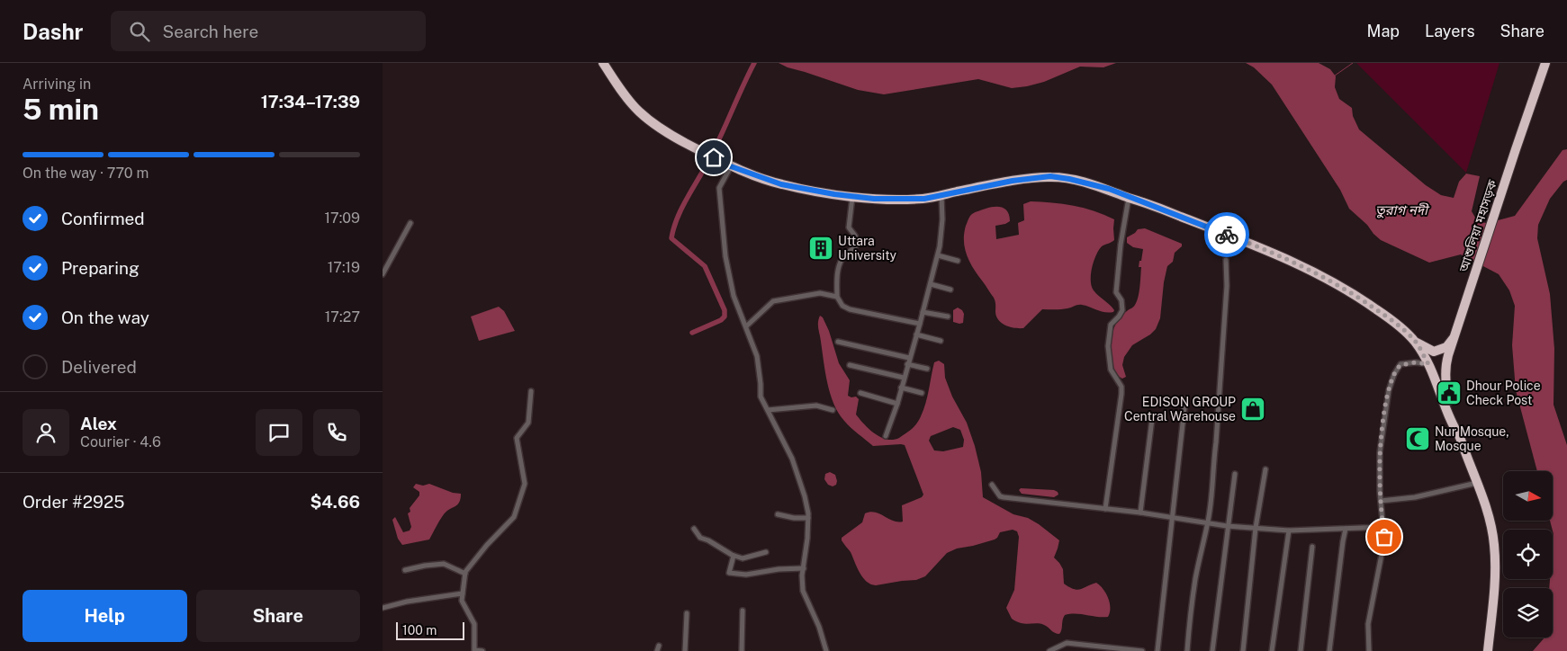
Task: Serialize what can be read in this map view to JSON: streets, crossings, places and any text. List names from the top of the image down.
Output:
{
  "streets": {
    "highway": ["আশুলিয়া মহাসড়ক"]
  },
  "water": ["তুরাগ নদী"],
  "places": {
    "building": ["Uttara University"],
    "public building": ["Dhour Police Check Post"],
    "shop": ["EDISON GROUP Central Warehouse"],
    "mosque": ["Nur Mosque, Mosque"]
  },
  "scale_bar": "100 m",
  "north": "right",
  "page": {
    "header": "Dashr",
    "search": "Search here",
    "nav": ["Map", "Layers", "Share"],
    "heading": ["5 min", "Arriving in", "17:34–17:39"],
    "panel": [
      "Alex",
      "Courier · 4.6",
      "Order #2925",
      "$4.66"
    ],
    "bar": "On the way · 770 m",
    "list": [
      ["Confirmed", "17:09"],
      ["Preparing", "17:19"],
      ["On the way", "17:27"],
      "Delivered"
    ],
    "buttons": ["Help", "Share"],
    "scale": "100 m"
  }
}
